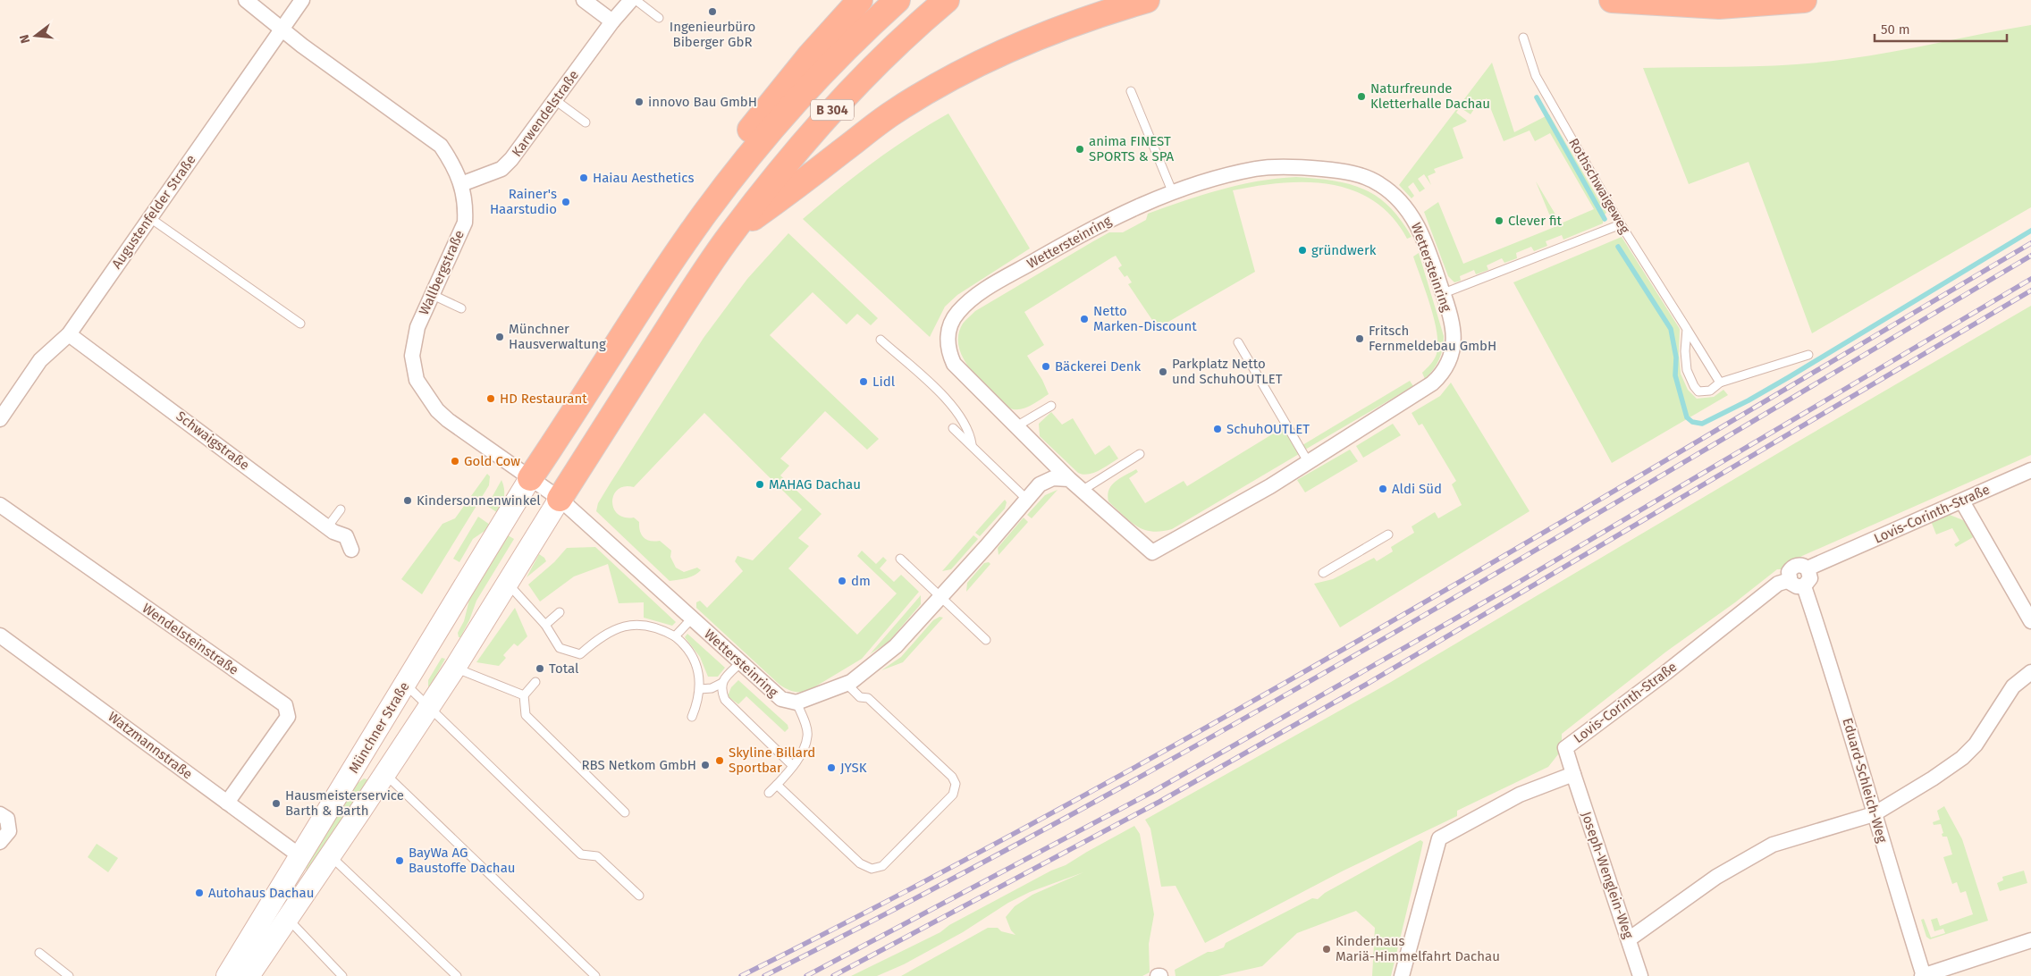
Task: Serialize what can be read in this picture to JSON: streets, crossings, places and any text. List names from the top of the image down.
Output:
{
  "streets": {
    "highway": ["B 304"],
    "main road": ["Münchner Straße"],
    "street": [
      "Karwendelstraße",
      "Augustenfelder Straße",
      "Wettersteinring",
      "Wallbergstraße",
      "Schwaigstraße",
      "Lovis-Corinth-Straße",
      "Wendelsteinstraße",
      "Watzmannstraße",
      "Eduard-Schleich-Weg",
      "Joseph-Wenglein-Weg"
    ],
    "lane": ["Rothschwaigeweg"]
  },
  "crossings": [
    ["B 304", "Wettersteinring"],
    ["B 304", "Wallbergstraße"],
    ["B 304", "Münchner Straße"],
    ["Karwendelstraße", "Wallbergstraße"],
    ["Augustenfelder Straße", "Wallbergstraße"],
    ["Augustenfelder Straße", "Schwaigstraße"],
    ["Wettersteinring", "Wallbergstraße"],
    ["Wettersteinring", "Münchner Straße"],
    ["Wallbergstraße", "Münchner Straße"],
    ["Lovis-Corinth-Straße", "Eduard-Schleich-Weg"],
    ["Lovis-Corinth-Straße", "Joseph-Wenglein-Weg"],
    ["Wendelsteinstraße", "Watzmannstraße"],
    ["Münchner Straße", "Watzmannstraße"]
  ],
  "places": [
    "Ingenieurbüro Biberger GbR",
    "Naturfreunde Kletterhalle Dachau",
    "innovo Bau GmbH",
    "anima FINEST SPORTS & SPA",
    "Haiau Aesthetics",
    "Rainer's Haarstudio",
    "Clever fit",
    "gründwerk",
    "Netto Marken-Discount",
    "Münchner Hausverwaltung",
    "Fritsch Fernmeldebau GmbH",
    "Bäckerei Denk",
    "Parkplatz Netto und SchuhOUTLET",
    "Lidl",
    "HD Restaurant",
    "SchuhOUTLET",
    "Gold Cow",
    "MAHAG Dachau",
    "Aldi Süd",
    "Kindersonnenwinkel",
    "dm",
    "Total",
    "Skyline Billard Sportbar",
    "RBS Netkom GmbH",
    "JYSK",
    "Hausmeisterservice Barth & Barth",
    "BayWa AG Baustoffe Dachau",
    "Autohaus Dachau",
    "Kinderhaus Mariä-Himmelfahrt Dachau"
  ],
  "scale_bar": "50 m",
  "north": "left"
}
